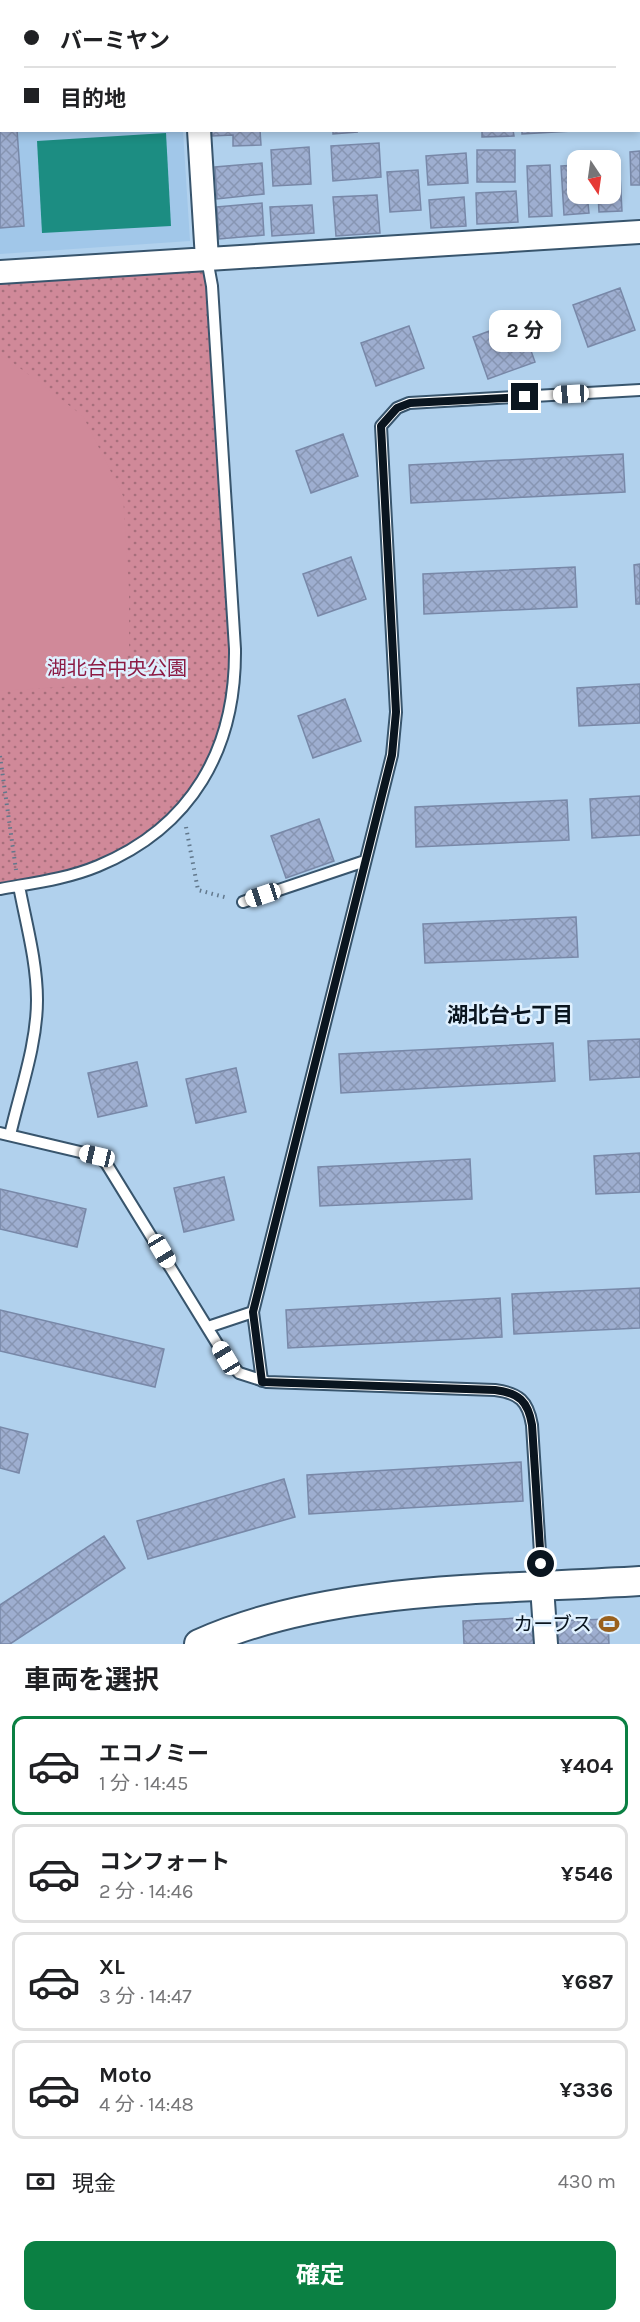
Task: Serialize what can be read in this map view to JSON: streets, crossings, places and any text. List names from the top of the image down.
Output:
{
  "districts": ["湖北台七丁目"],
  "parks": ["湖北台中央公園"],
  "places": {
    "sports": ["カーブス"]
  },
  "north": "bottom",
  "page": {
    "banner": ["バーミヤン", "目的地"],
    "bubble": "2 分",
    "heading": "車両を選択",
    "list": [
      {
        "name": "エコノミー",
        "note": "1 分 · 14:45",
        "value": "¥404"
      },
      {
        "name": "コンフォート",
        "note": "2 分 · 14:46",
        "value": "¥546"
      },
      {
        "name": "XL",
        "note": "3 分 · 14:47",
        "value": "¥687"
      },
      {
        "name": "Moto",
        "note": "4 分 · 14:48",
        "value": "¥336"
      }
    ],
    "pay": ["現金", "430 m"],
    "buttons": "確定"
  }
}
